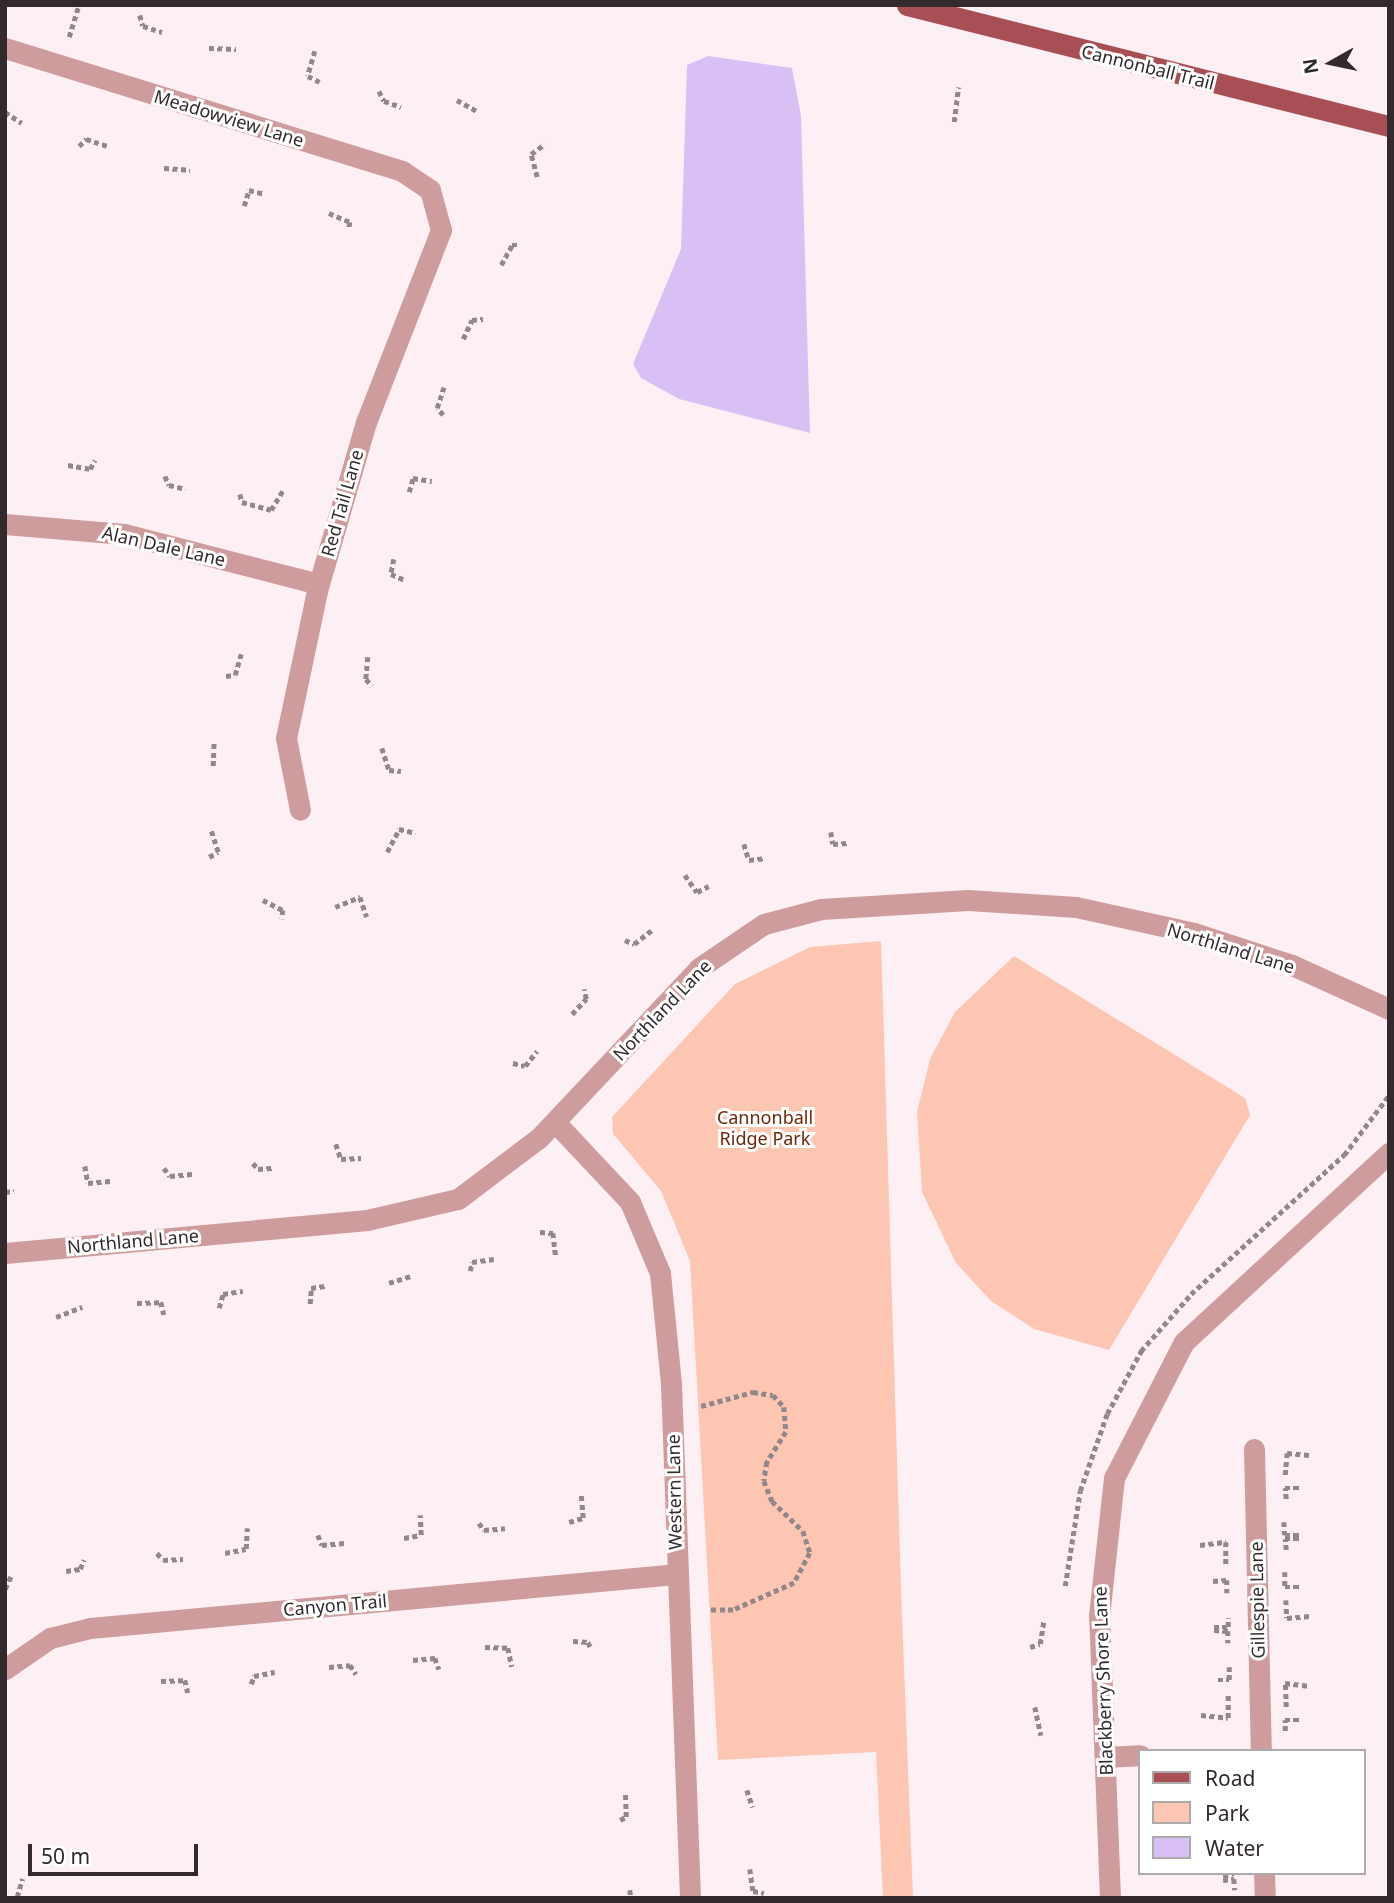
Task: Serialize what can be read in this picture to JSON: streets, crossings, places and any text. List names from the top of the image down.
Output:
{
  "streets": {
    "main road": ["Cannonball Trail"],
    "street": [
      "Meadowview Lane",
      "Red Tail Lane",
      "Alan Dale Lane",
      "Northland Lane",
      "Western Lane",
      "Gillespie Lane",
      "Canyon Trail",
      "Blackberry Shore Lane"
    ]
  },
  "crossings": [
    ["Meadowview Lane", "Red Tail Lane"],
    ["Red Tail Lane", "Alan Dale Lane"],
    ["Northland Lane", "Western Lane"],
    ["Western Lane", "Canyon Trail"]
  ],
  "parks": ["Cannonball Ridge Park"],
  "legend": ["Road", "Park", "Water"],
  "scale_bar": "50 m",
  "north": "left"
}
